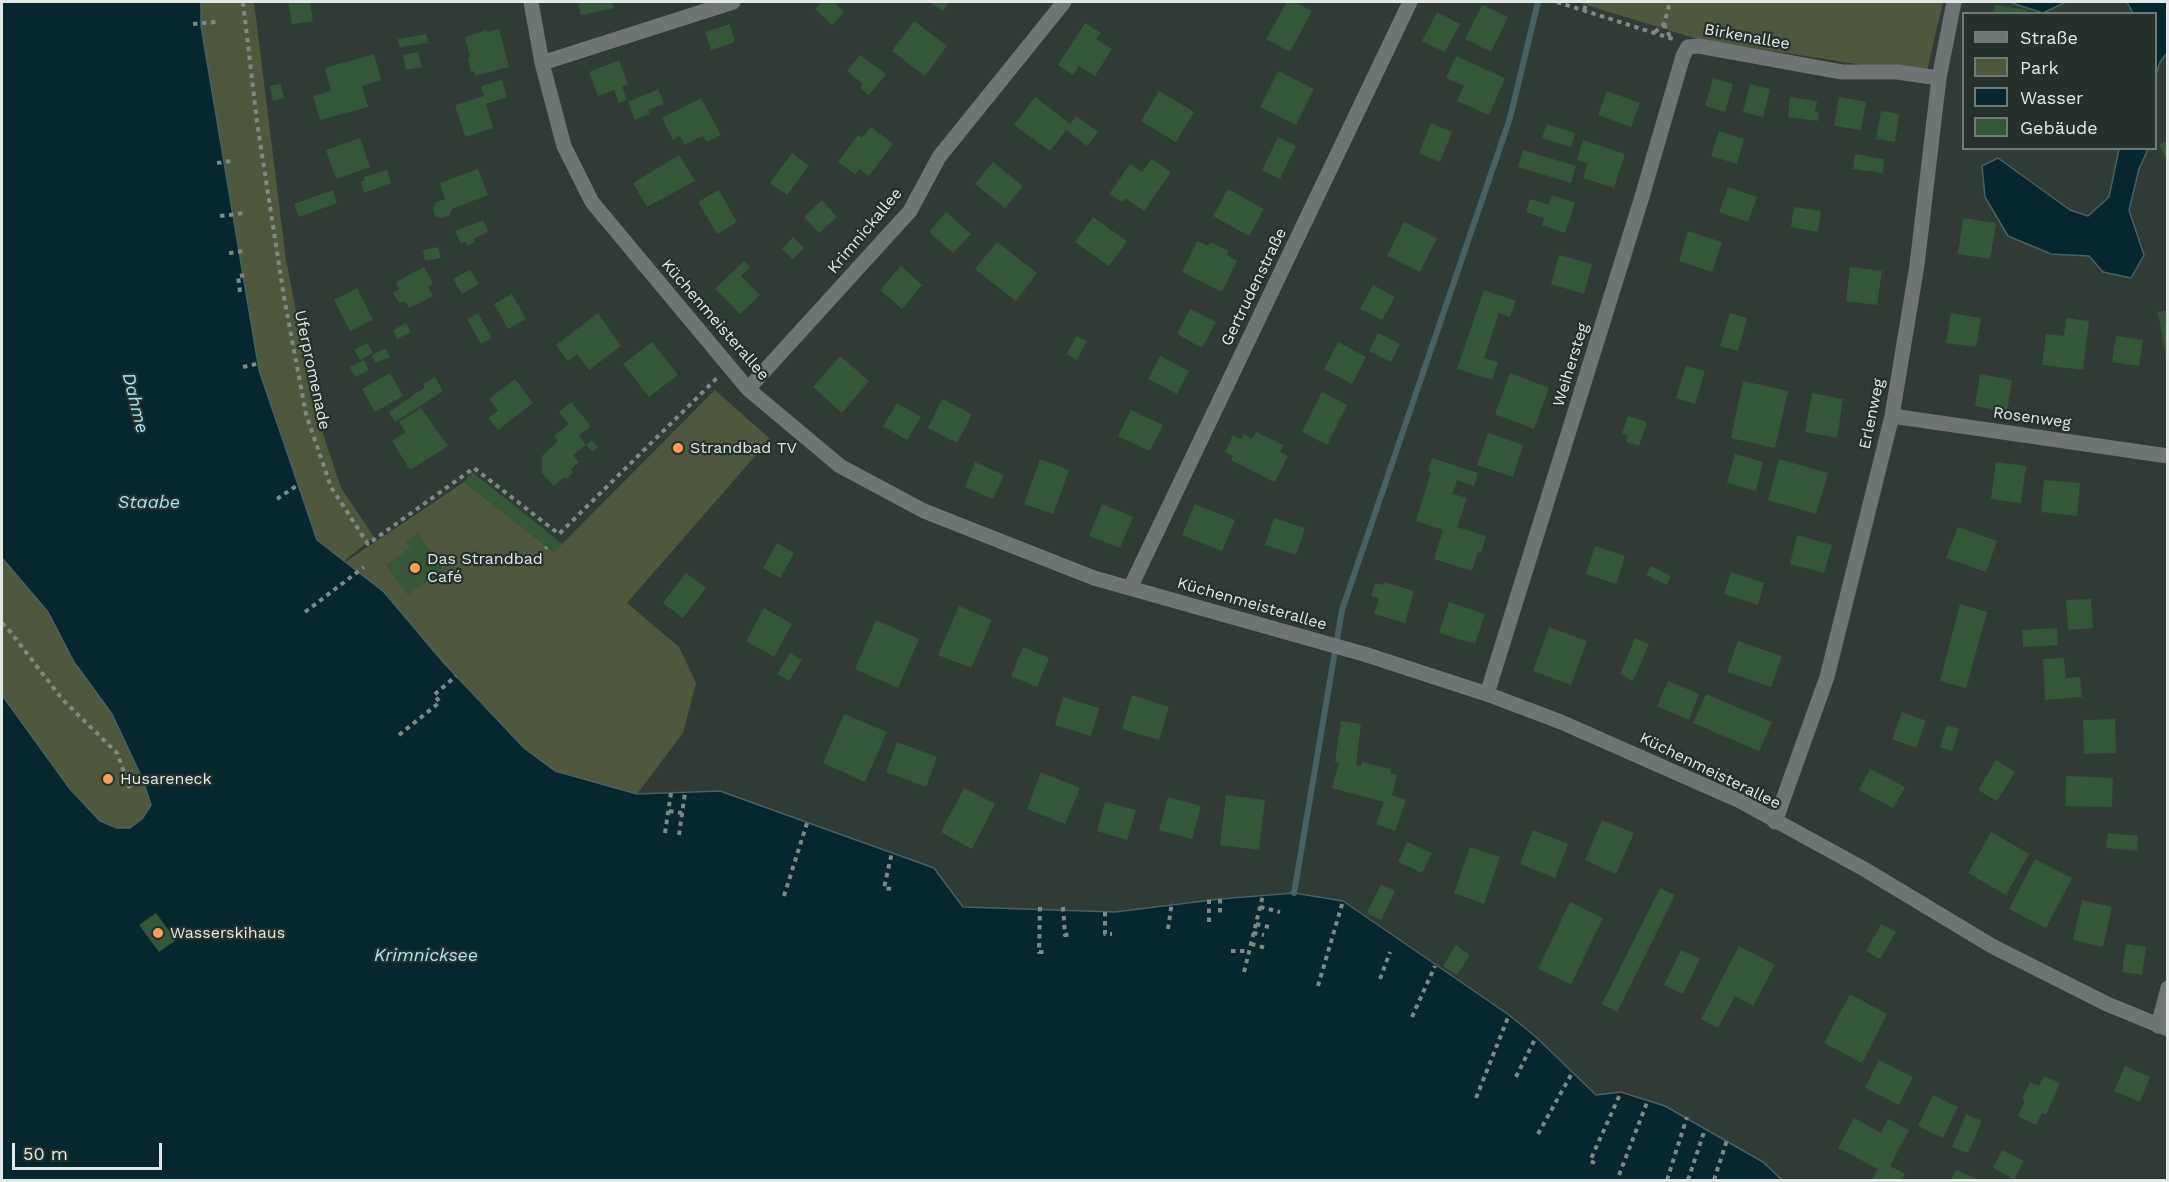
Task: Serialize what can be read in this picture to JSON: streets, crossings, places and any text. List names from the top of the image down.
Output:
{
  "streets": {
    "street": [
      "Birkenallee",
      "Krimnickallee",
      "Gertrudenstraße",
      "Küchenmeisterallee",
      "Weihersteg",
      "Erlenweg",
      "Rosenweg"
    ],
    "path": ["Uferpromenade"]
  },
  "crossings": [
    ["Birkenallee", "Weihersteg"],
    ["Birkenallee", "Erlenweg"],
    ["Krimnickallee", "Küchenmeisterallee"],
    ["Gertrudenstraße", "Küchenmeisterallee"],
    ["Küchenmeisterallee", "Weihersteg"],
    ["Küchenmeisterallee", "Uferpromenade"],
    ["Küchenmeisterallee", "Erlenweg"],
    ["Erlenweg", "Rosenweg"]
  ],
  "water": ["Dahme", "Staabe", "Krimnicksee"],
  "places": [
    "Strandbad TV",
    "Das Strandbad Café",
    "Husareneck",
    "Wasserskihaus"
  ],
  "legend": [
    "Straße",
    "Park",
    "Wasser",
    "Gebäude"
  ],
  "scale_bar": "50 m"
}
